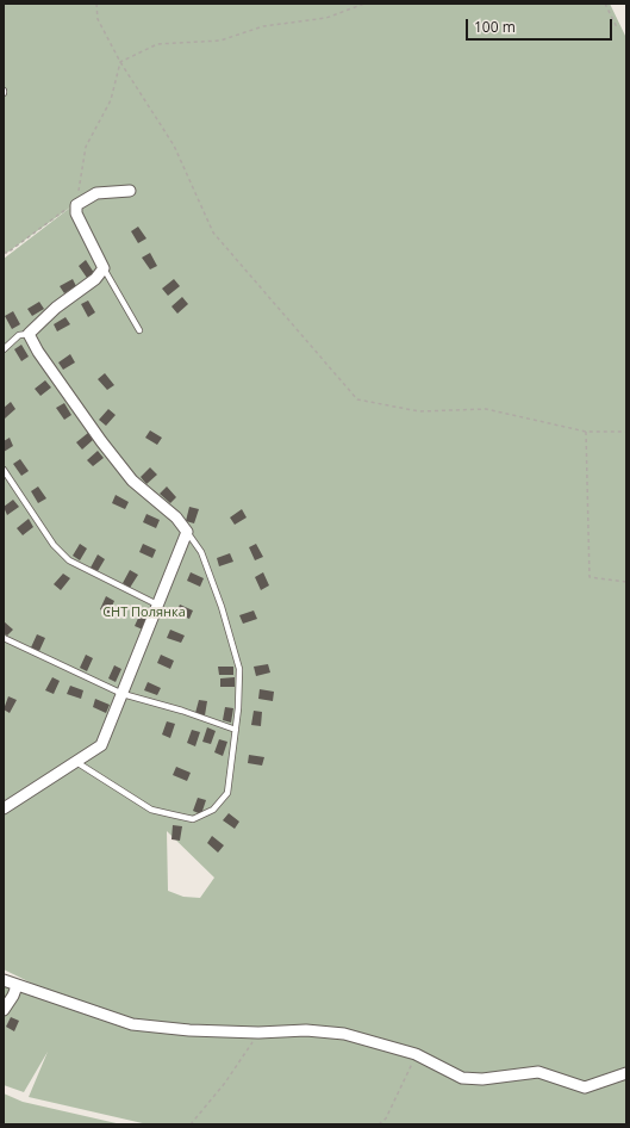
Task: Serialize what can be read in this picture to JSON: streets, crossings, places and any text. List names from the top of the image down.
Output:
{
  "parks": ["СНТ Полянка"],
  "scale_bar": "100 m"
}
